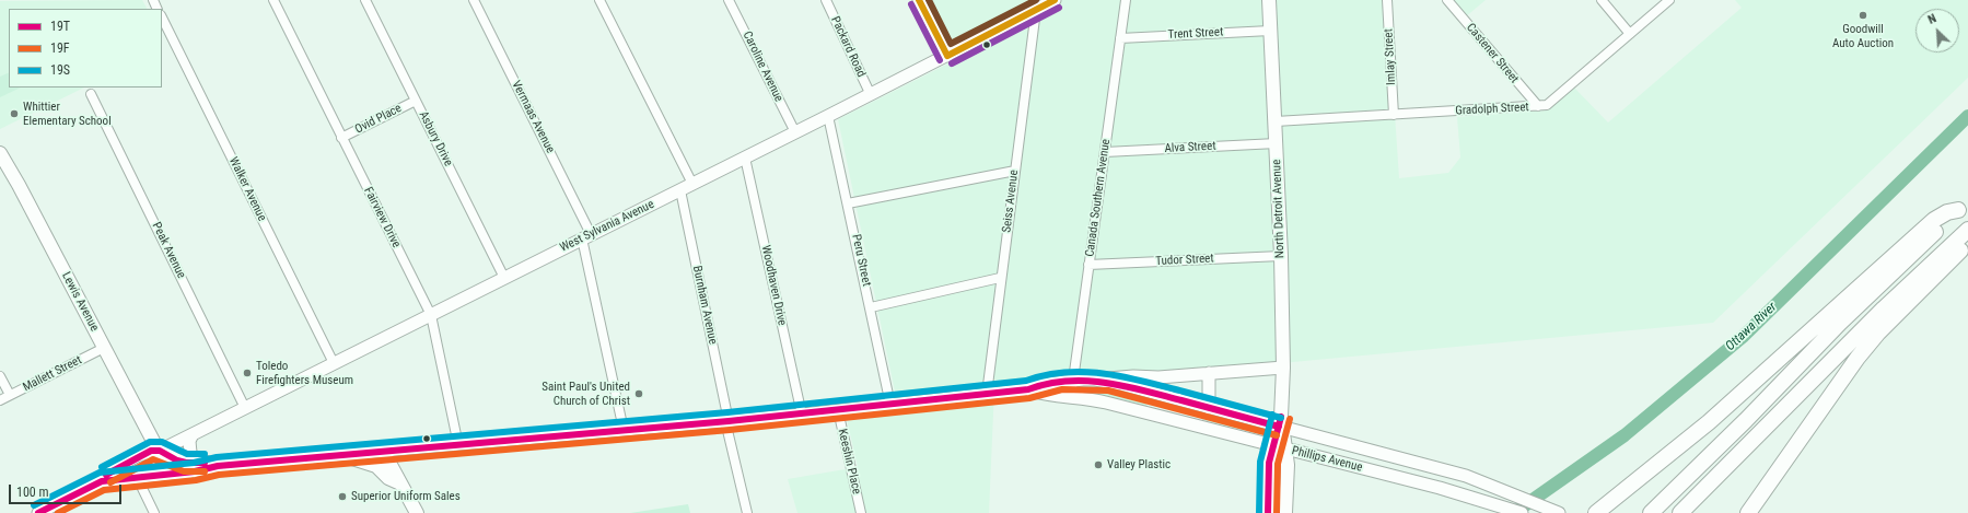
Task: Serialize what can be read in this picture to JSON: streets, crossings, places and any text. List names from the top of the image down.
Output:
{
  "streets": {
    "main road": [
      "North Detroit Avenue",
      "West Sylvania Avenue",
      "Lewis Avenue",
      "Phillips Avenue"
    ],
    "street": [
      "Trent Street",
      "Packard Road",
      "Castener Street",
      "Imlay Street",
      "Caroline Avenue",
      "Gradolph Street",
      "Vermaas Avenue",
      "Ovid Place",
      "Asbury Drive",
      "Alva Street",
      "Walker Avenue",
      "Canada Southern Avenue",
      "Seiss Avenue",
      "Fairview Drive",
      "Peak Avenue",
      "Peru Street",
      "Tudor Street",
      "Woodhaven Drive",
      "Burnham Avenue",
      "Mallett Street",
      "Keeshin Place"
    ]
  },
  "crossings": [
    ["Trent Street", "Canada Southern Avenue"],
    ["Trent Street", "North Detroit Avenue"],
    ["Packard Road", "West Sylvania Avenue"],
    ["Castener Street", "Gradolph Street"],
    ["Imlay Street", "Gradolph Street"],
    ["Caroline Avenue", "West Sylvania Avenue"],
    ["Gradolph Street", "North Detroit Avenue"],
    ["Vermaas Avenue", "West Sylvania Avenue"],
    ["Vermaas Avenue", "Phillips Avenue"],
    ["Ovid Place", "Asbury Drive"],
    ["Ovid Place", "Fairview Drive"],
    ["Asbury Drive", "West Sylvania Avenue"],
    ["Alva Street", "Canada Southern Avenue"],
    ["Alva Street", "North Detroit Avenue"],
    ["Walker Avenue", "West Sylvania Avenue"],
    ["Canada Southern Avenue", "Tudor Street"],
    ["Canada Southern Avenue", "Phillips Avenue"],
    ["Seiss Avenue", "West Sylvania Avenue"],
    ["Seiss Avenue", "Phillips Avenue"],
    ["North Detroit Avenue", "Tudor Street"],
    ["North Detroit Avenue", "Phillips Avenue"],
    ["Fairview Drive", "West Sylvania Avenue"],
    ["Fairview Drive", "Phillips Avenue"],
    ["West Sylvania Avenue", "Peak Avenue"],
    ["West Sylvania Avenue", "Peru Street"],
    ["West Sylvania Avenue", "Woodhaven Drive"],
    ["West Sylvania Avenue", "Lewis Avenue"],
    ["West Sylvania Avenue", "Burnham Avenue"],
    ["West Sylvania Avenue", "Phillips Avenue"],
    ["Peru Street", "Phillips Avenue"],
    ["Woodhaven Drive", "Phillips Avenue"],
    ["Lewis Avenue", "Mallett Street"],
    ["Lewis Avenue", "Phillips Avenue"],
    ["Burnham Avenue", "Phillips Avenue"],
    ["Phillips Avenue", "Keeshin Place"]
  ],
  "water": ["Ottawa River"],
  "places": [
    "Goodwill Auto Auction",
    "Whittier Elementary School",
    "Toledo Firefighters Museum",
    "Saint Paul's United Church of Christ",
    "Valley Plastic",
    "Superior Uniform Sales"
  ],
  "lines": ["transit line 19S", "transit line 19T", "transit line 19F"],
  "legend": ["19T", "19F", "19S"],
  "scale_bar": "100 m",
  "north": "top left"
}
